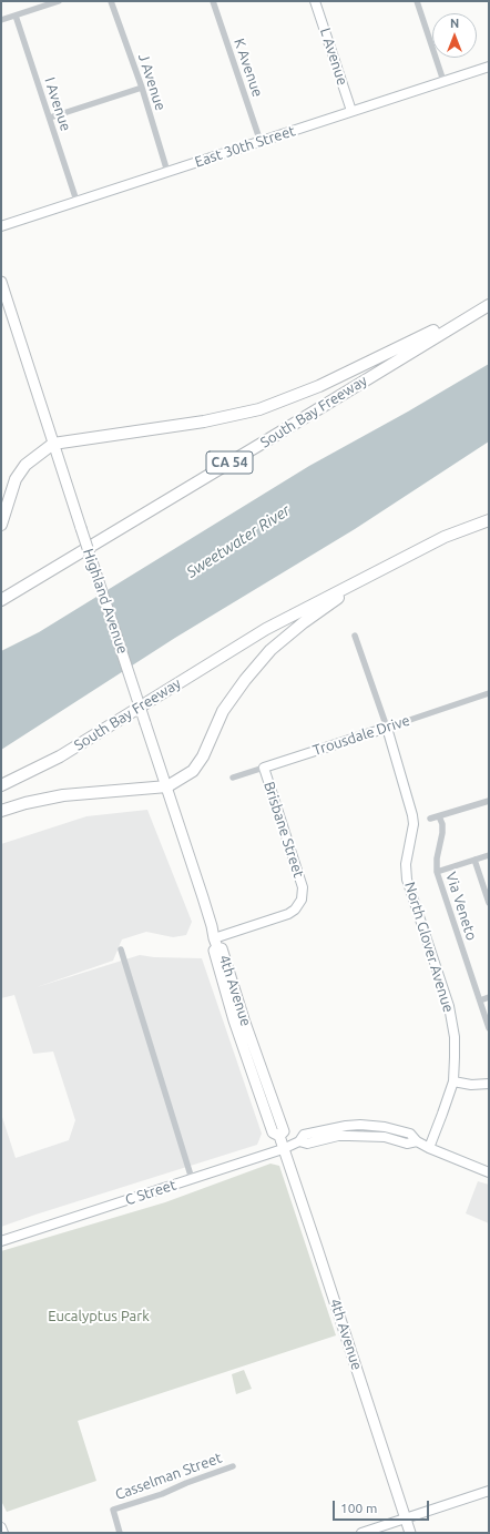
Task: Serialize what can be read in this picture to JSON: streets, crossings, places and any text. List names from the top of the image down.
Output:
{
  "streets": {
    "highway": ["South Bay Freeway", "CA 54"],
    "main road": ["Highland Avenue", "4th Avenue"],
    "street": [
      "L Avenue",
      "K Avenue",
      "J Avenue",
      "I Avenue",
      "East 30th Street",
      "Trousdale Drive",
      "Brisbane Street",
      "Via Veneto",
      "North Glover Avenue",
      "C Street",
      "Casselman Street"
    ]
  },
  "crossings": [
    ["L Avenue", "East 30th Street"],
    ["K Avenue", "East 30th Street"],
    ["J Avenue", "East 30th Street"],
    ["I Avenue", "East 30th Street"],
    ["Highland Avenue", "4th Avenue"],
    ["Trousdale Drive", "Brisbane Street"],
    ["Trousdale Drive", "North Glover Avenue"],
    ["Brisbane Street", "4th Avenue"],
    ["North Glover Avenue", "C Street"],
    ["4th Avenue", "C Street"]
  ],
  "water": ["Sweetwater River"],
  "parks": ["Eucalyptus Park"],
  "scale_bar": "100 m",
  "north": "top"
}
